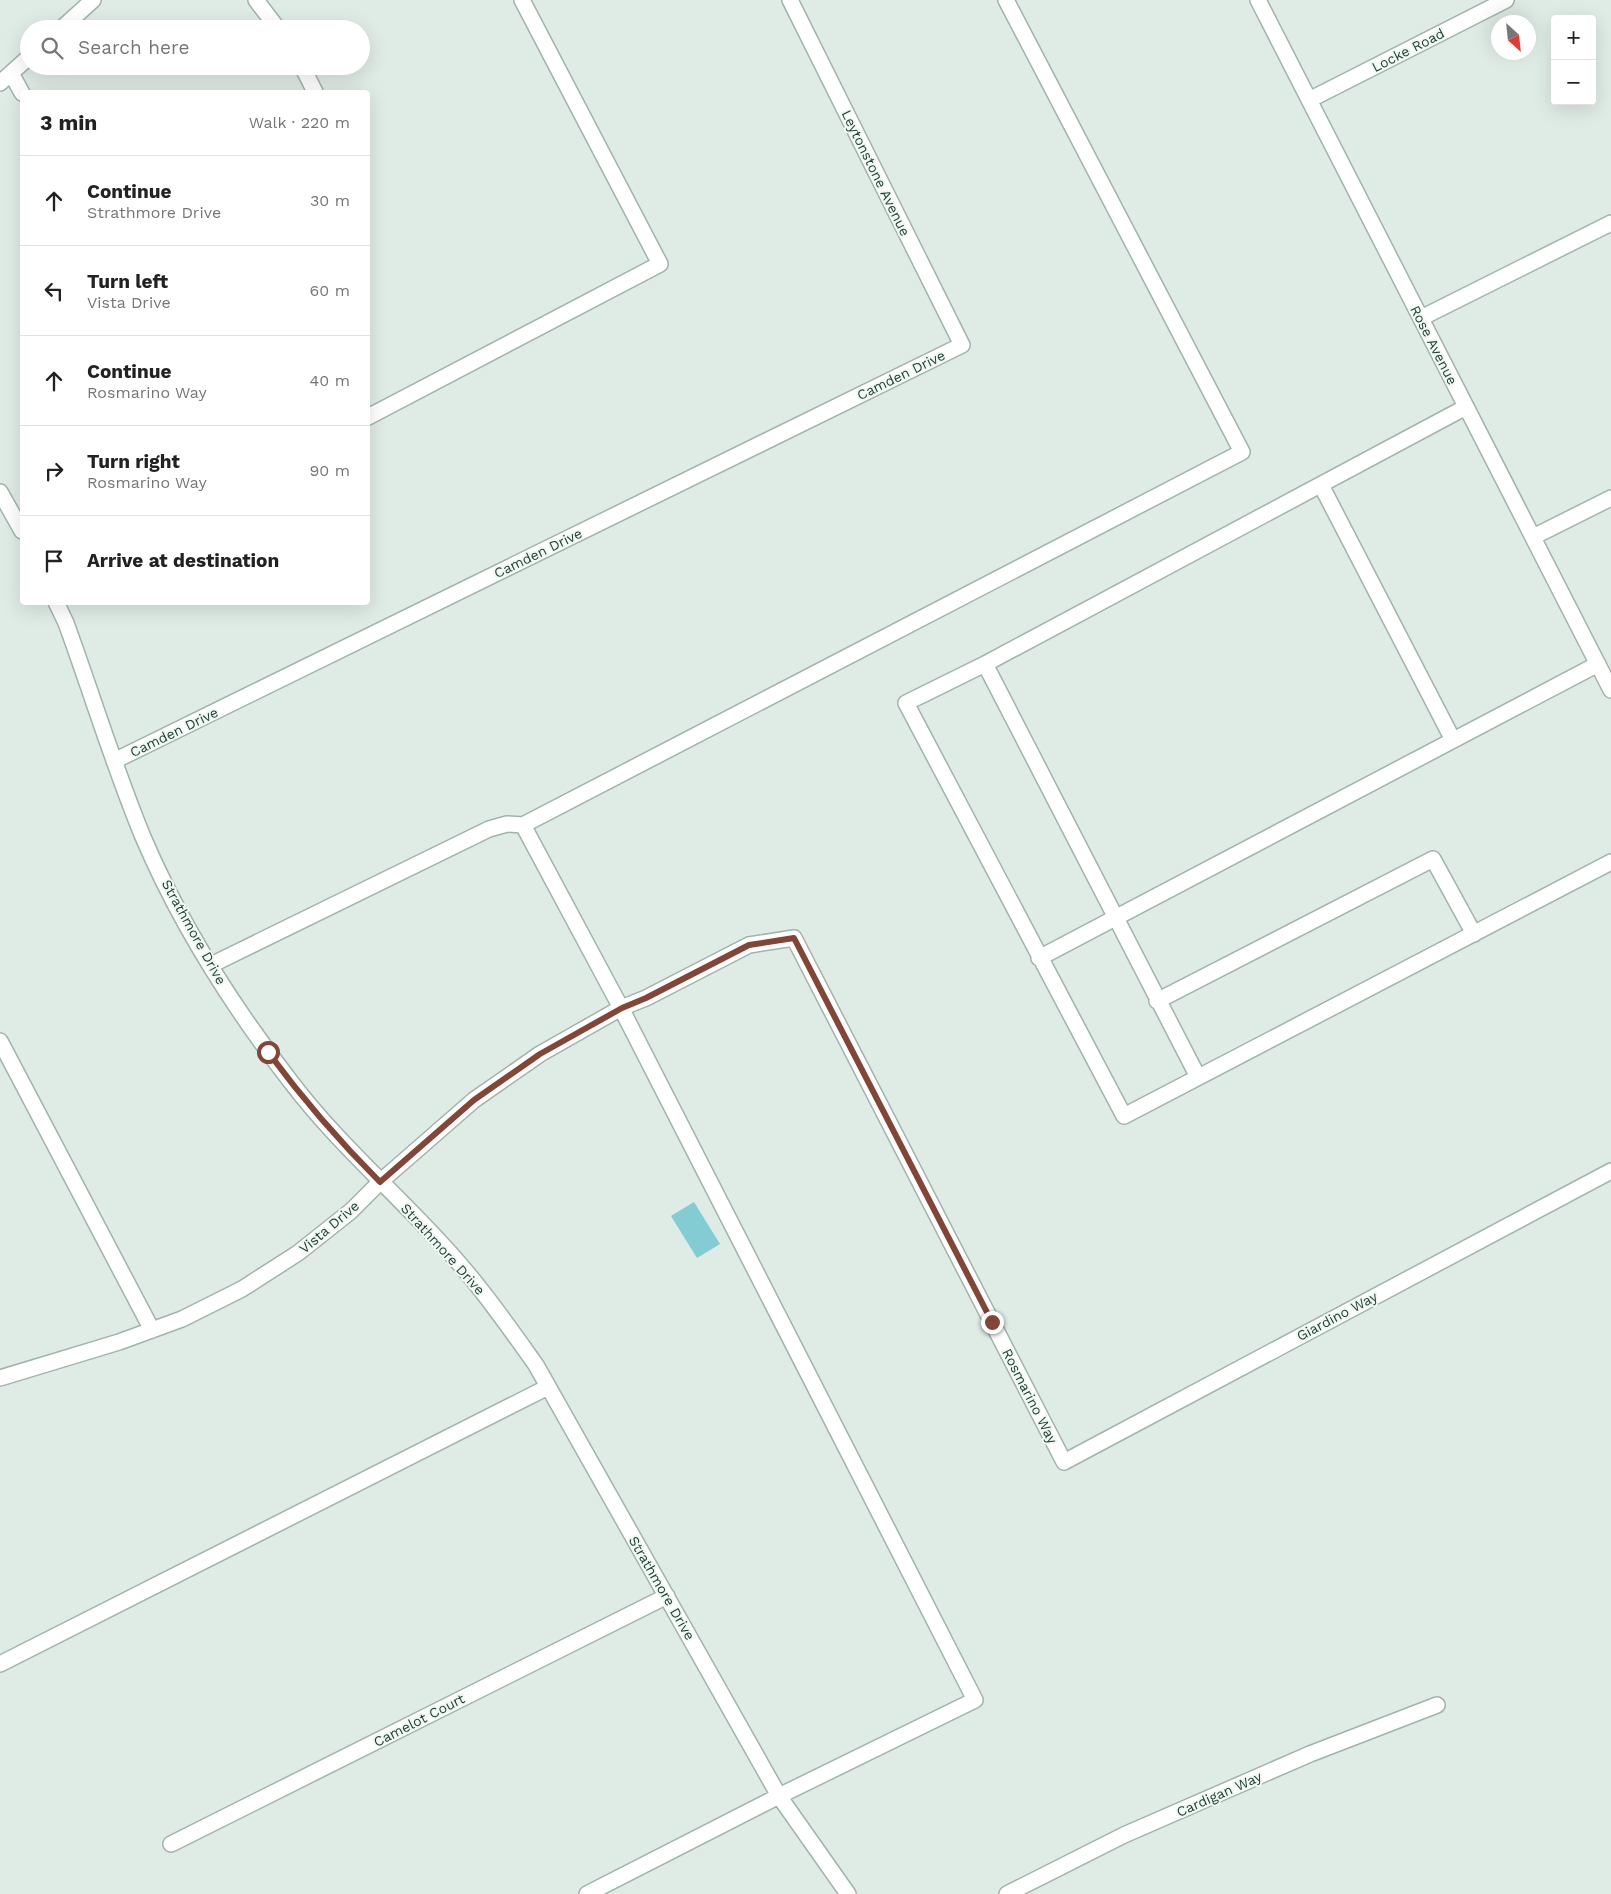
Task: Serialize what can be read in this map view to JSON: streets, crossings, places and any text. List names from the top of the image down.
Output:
{
  "streets": {
    "street": [
      "Locke Road",
      "Leytonstone Avenue",
      "Rose Avenue",
      "Camden Drive",
      "Strathmore Drive",
      "Vista Drive",
      "Giardino Way",
      "Rosmarino Way",
      "Camelot Court",
      "Cardigan Way"
    ]
  },
  "crossings": [
    ["Locke Road", "Rose Avenue"],
    ["Leytonstone Avenue", "Camden Drive"],
    ["Camden Drive", "Strathmore Drive"],
    ["Strathmore Drive", "Vista Drive"],
    ["Strathmore Drive", "Camelot Court"],
    ["Vista Drive", "Rosmarino Way"],
    ["Giardino Way", "Rosmarino Way"]
  ],
  "north": "bottom right",
  "page": {
    "map_buttons": ["+", "−"],
    "search": "Search here",
    "heading": ["3 min", "Walk · 220 m"],
    "list": [
      ["Continue", "Strathmore Drive", "30 m"],
      ["Turn left", "Vista Drive", "60 m"],
      ["Continue", "Rosmarino Way", "40 m"],
      ["Turn right", "Rosmarino Way", "90 m"],
      "Arrive at destination"
    ]
  }
}
